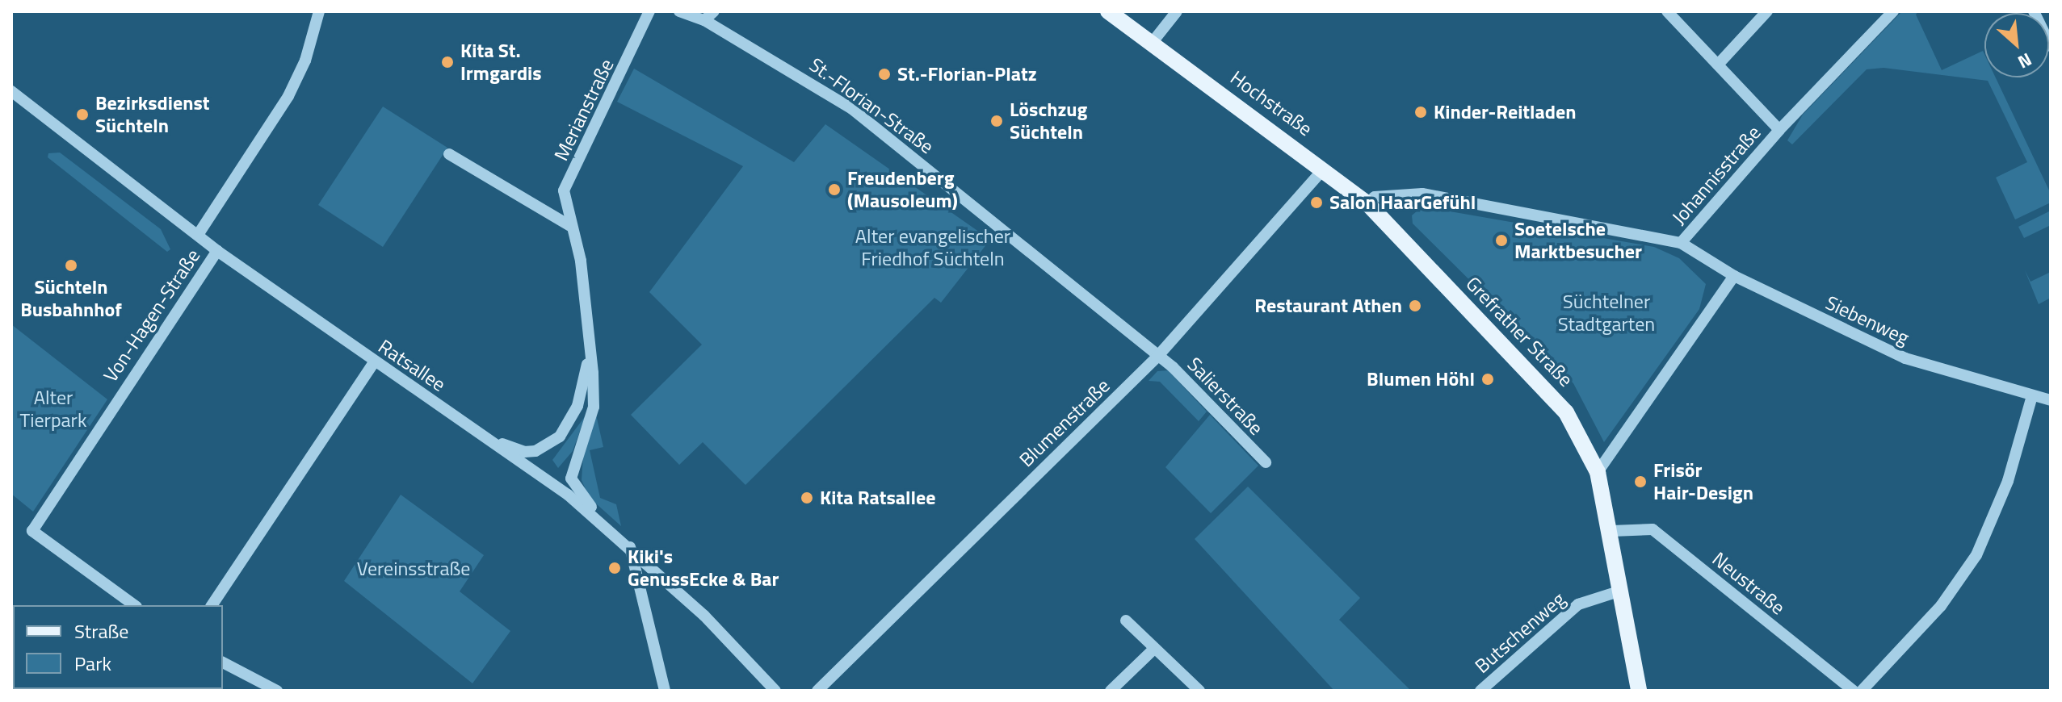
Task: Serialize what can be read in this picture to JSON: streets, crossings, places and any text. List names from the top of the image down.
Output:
{
  "streets": {
    "main road": ["Hochstraße", "Grefrather Straße"],
    "street": [
      "St.-Florian-Straße",
      "Merianstraße",
      "Johannisstraße",
      "Von-Hagen-Straße",
      "Siebenweg",
      "Ratsallee",
      "Salierstraße",
      "Blumenstraße",
      "Neustraße",
      "Butschenweg"
    ]
  },
  "crossings": [
    ["Hochstraße", "Johannisstraße"],
    ["Hochstraße", "Grefrather Straße"],
    ["Hochstraße", "Blumenstraße"],
    ["St.-Florian-Straße", "Salierstraße"],
    ["St.-Florian-Straße", "Blumenstraße"],
    ["Merianstraße", "Ratsallee"],
    ["Johannisstraße", "Siebenweg"],
    ["Von-Hagen-Straße", "Ratsallee"],
    ["Grefrather Straße", "Neustraße"],
    ["Grefrather Straße", "Butschenweg"],
    ["Salierstraße", "Blumenstraße"]
  ],
  "parks": [
    "Alter evangelischer Friedhof Süchteln",
    "Süchtelner Stadtgarten",
    "Alter Tierpark",
    "Vereinsstraße"
  ],
  "places": [
    "Kita St. Irmgardis",
    "St.-Florian-Platz",
    "Kinder-Reitladen",
    "Bezirksdienst Süchteln",
    "Löschzug Süchteln",
    "Freudenberg (Mausoleum)",
    "Salon HaarGefühl",
    "Soetelsche Marktbesucher",
    "Süchteln Busbahnhof",
    "Restaurant Athen",
    "Blumen Höhl",
    "Frisör Hair-Design",
    "Kita Ratsallee",
    "Kiki's GenussEcke & Bar"
  ],
  "legend": ["Straße", "Park"],
  "north": "bottom right"
}
